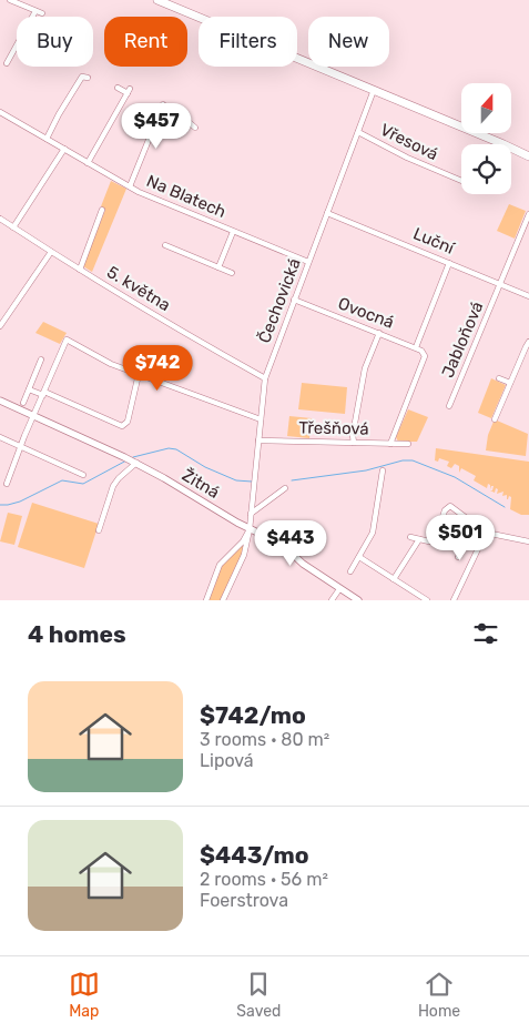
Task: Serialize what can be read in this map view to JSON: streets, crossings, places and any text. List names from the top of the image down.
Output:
{
  "streets": {
    "street": [
      "Vřesová",
      "Na Blatech",
      "Luční",
      "5. května",
      "Čechovická",
      "Ovocná",
      "Jabloňová",
      "Třešňová",
      "Žitná"
    ]
  },
  "crossings": [
    ["Vřesová", "Čechovická"],
    ["Na Blatech", "Čechovická"],
    ["Luční", "Čechovická"],
    ["Luční", "Jabloňová"],
    ["5. května", "Čechovická"],
    ["Čechovická", "Ovocná"],
    ["Čechovická", "Třešňová"],
    ["Čechovická", "Žitná"],
    ["Ovocná", "Třešňová"]
  ],
  "north": "top",
  "page": {
    "chip": [
      "Buy",
      "Rent",
      "Filters",
      "New"
    ],
    "price": [
      "$457",
      "$742",
      "$501",
      "$443"
    ],
    "heading": "4 homes",
    "list": [
      {
        "name": "$742/mo",
        "note": "3 rooms · 80 m² · Lipová"
      },
      {
        "name": "$443/mo",
        "note": "2 rooms · 56 m² · Foerstrova"
      }
    ],
    "tabs": ["Map", "Saved", "Home"]
  }
}
